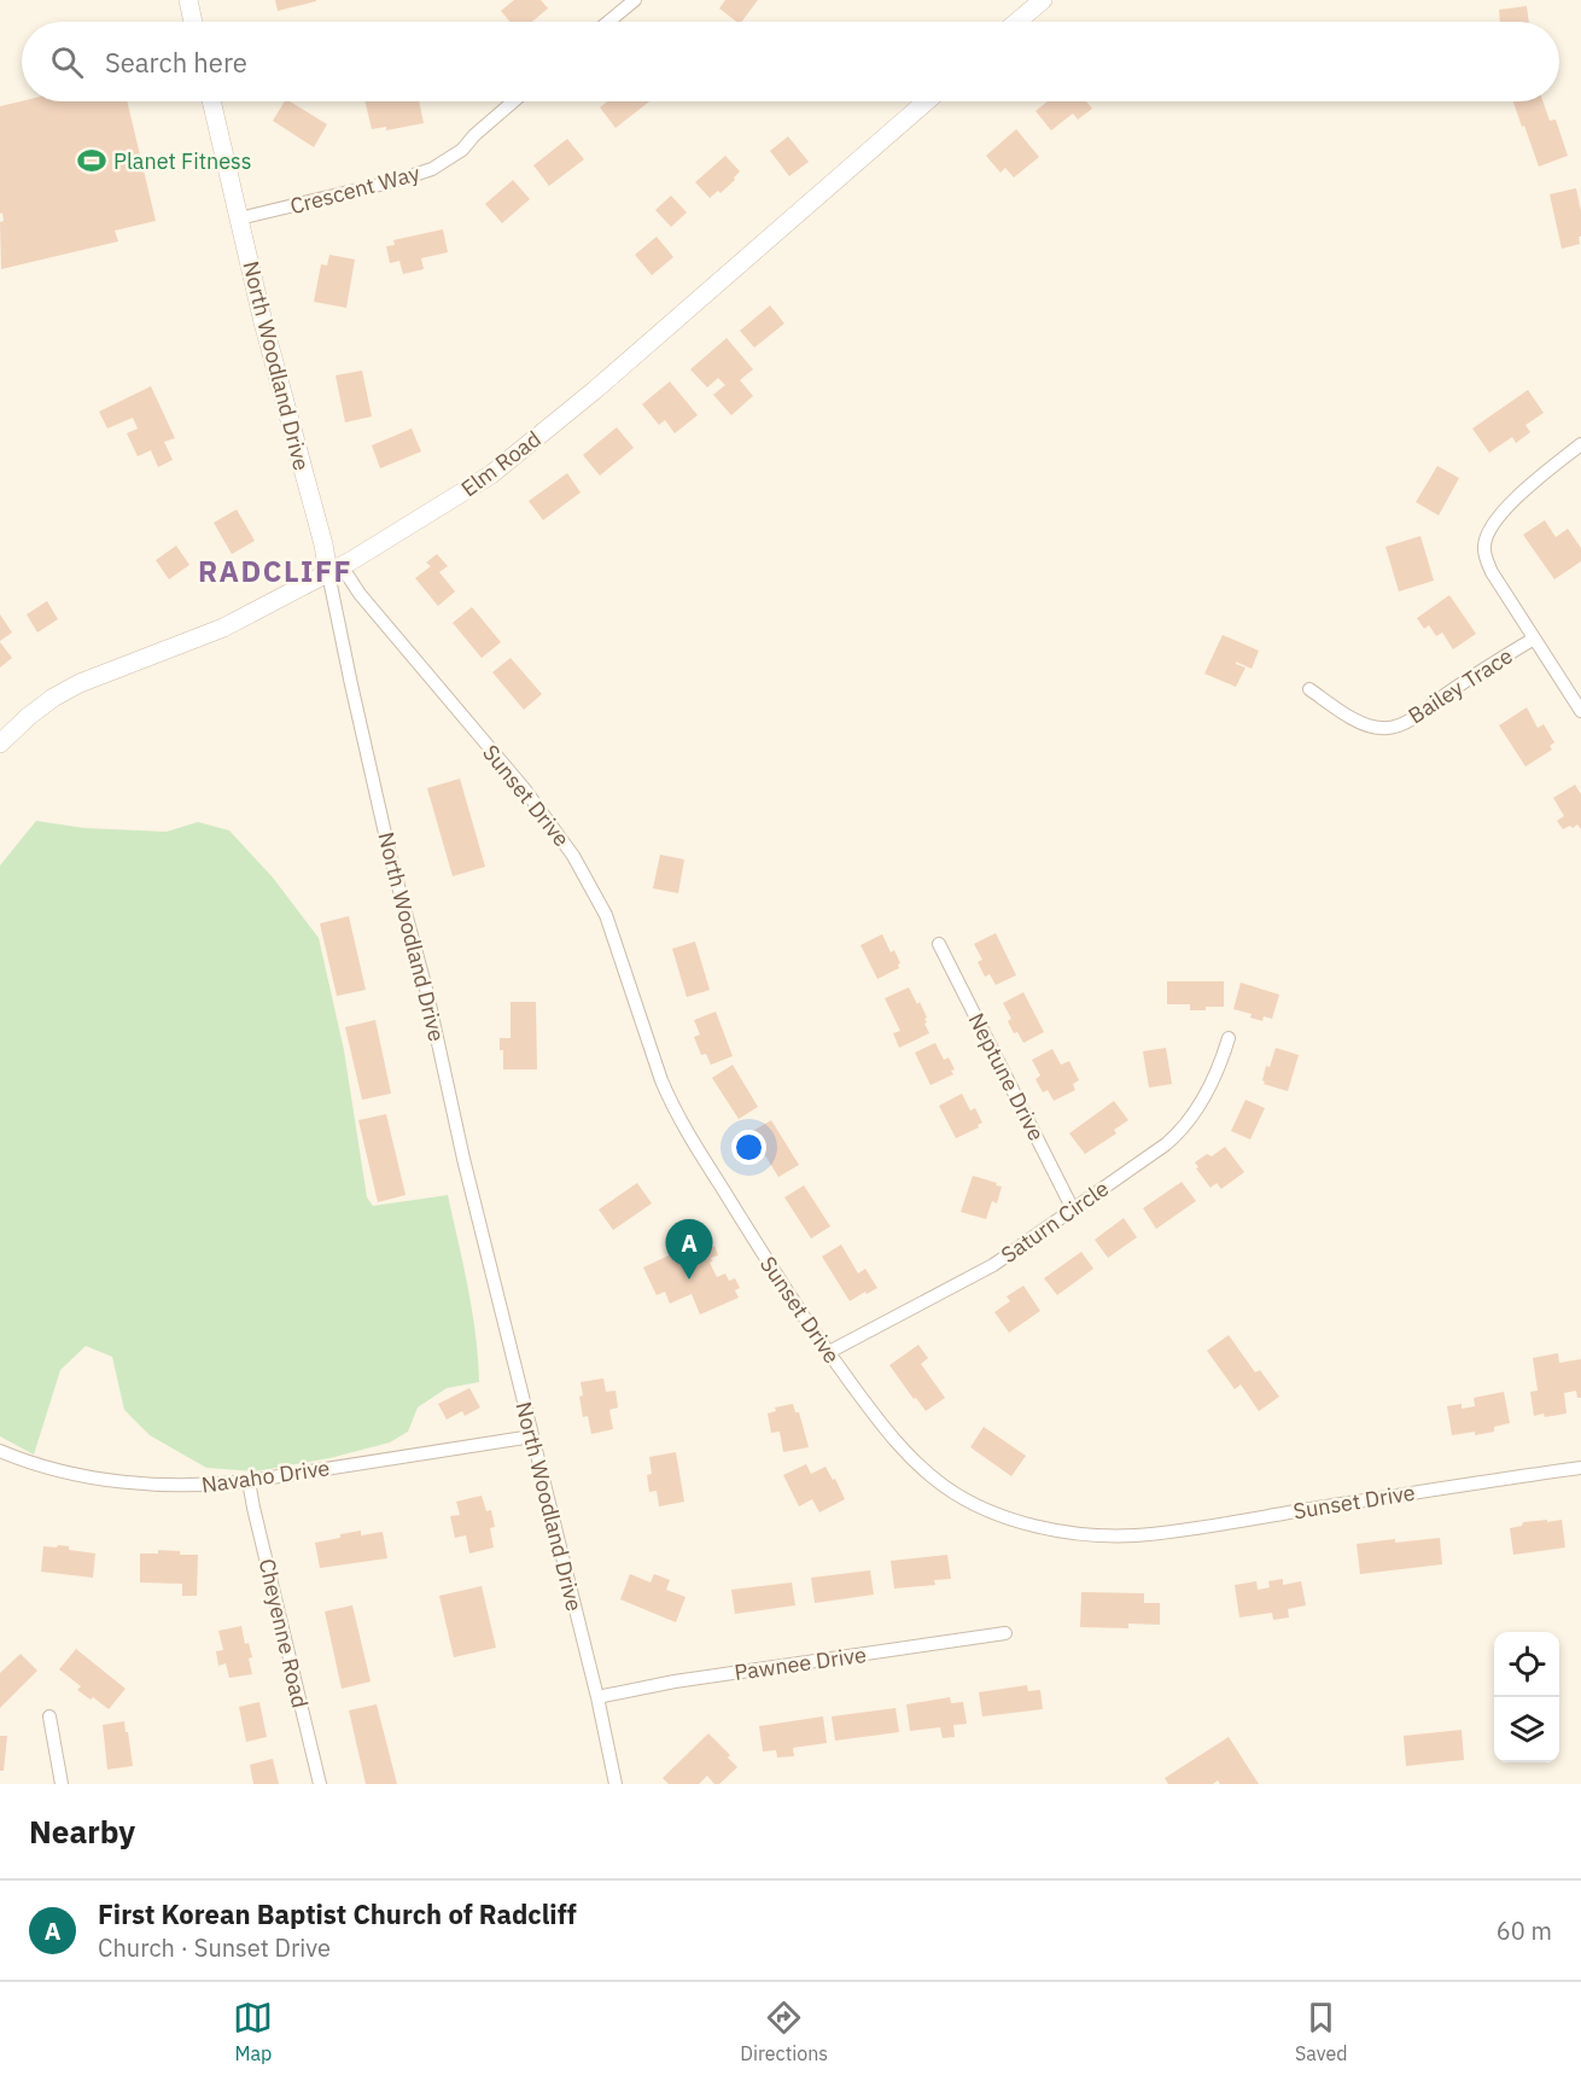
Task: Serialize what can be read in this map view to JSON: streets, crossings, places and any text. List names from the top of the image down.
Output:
{
  "streets": {
    "street": [
      "Crescent Way",
      "North Woodland Drive",
      "Elm Road",
      "Bailey Trace",
      "Sunset Drive",
      "Neptune Drive",
      "Saturn Circle",
      "Navaho Drive",
      "Cheyenne Road",
      "Pawnee Drive"
    ]
  },
  "crossings": [
    ["Crescent Way", "North Woodland Drive"],
    ["North Woodland Drive", "Elm Road"],
    ["North Woodland Drive", "Sunset Drive"],
    ["North Woodland Drive", "Navaho Drive"],
    ["North Woodland Drive", "Pawnee Drive"],
    ["Elm Road", "Sunset Drive"],
    ["Sunset Drive", "Saturn Circle"],
    ["Neptune Drive", "Saturn Circle"],
    ["Navaho Drive", "Cheyenne Road"]
  ],
  "districts": ["RADCLIFF"],
  "places": {
    "sports": ["Planet Fitness"]
  },
  "page": {
    "search": "Search here",
    "pins": "A",
    "heading": "Nearby",
    "list": [
      {
        "mark": "A",
        "name": "First Korean Baptist Church of Radcliff",
        "note": "Church · Sunset Drive",
        "value": "60 m"
      }
    ],
    "nav": ["Map", "Directions", "Saved"]
  }
}
